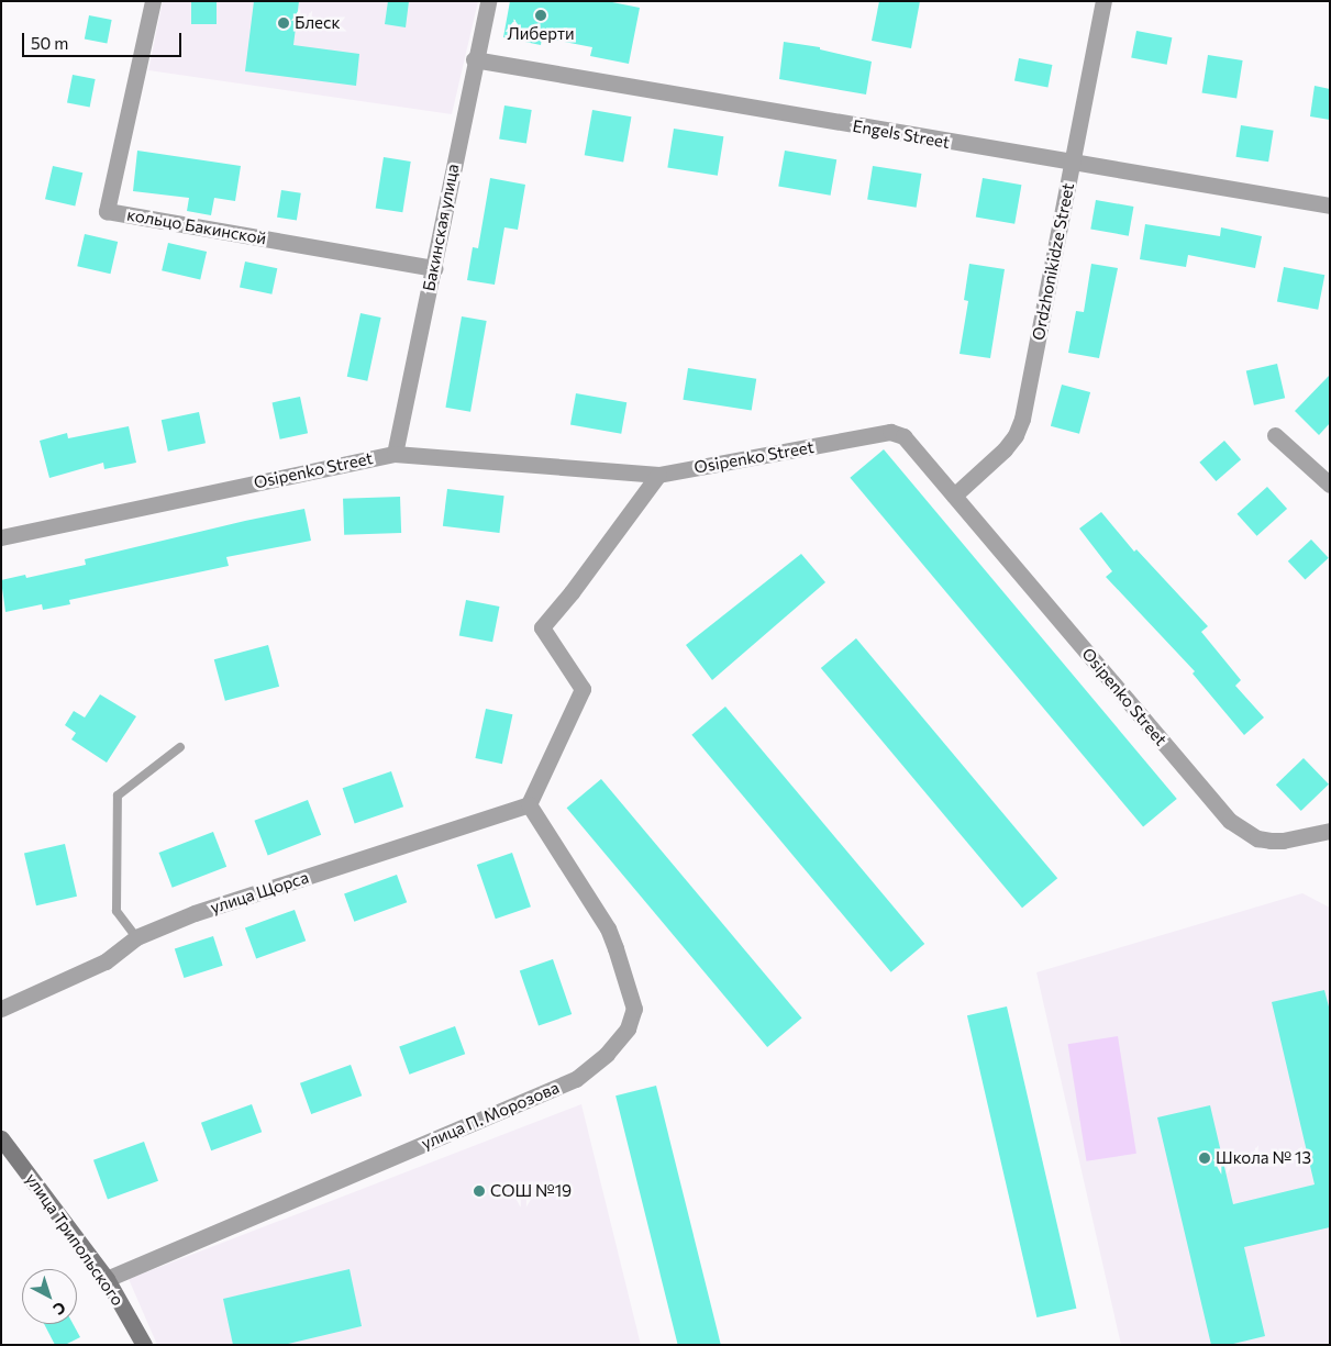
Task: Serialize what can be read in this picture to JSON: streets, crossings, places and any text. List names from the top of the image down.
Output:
{
  "streets": {
    "street": [
      "Engels Street",
      "кольцо Бакинской",
      "Бакинская улица",
      "Ordzhonikidze Street",
      "Osipenko Street",
      "улица Щорса",
      "улица П. Морозова",
      "улица Трипольского"
    ]
  },
  "crossings": [
    ["Engels Street", "Бакинская улица"],
    ["Engels Street", "Ordzhonikidze Street"],
    ["кольцо Бакинской", "Бакинская улица"],
    ["Бакинская улица", "Osipenko Street"],
    ["Ordzhonikidze Street", "Osipenko Street"],
    ["улица Щорса", "улица П. Морозова"],
    ["улица П. Морозова", "улица Трипольского"]
  ],
  "places": [
    "Либерти",
    "Блеск",
    "Школа № 13",
    "СОШ №19"
  ],
  "scale_bar": "50 m",
  "north": "bottom right"
}
